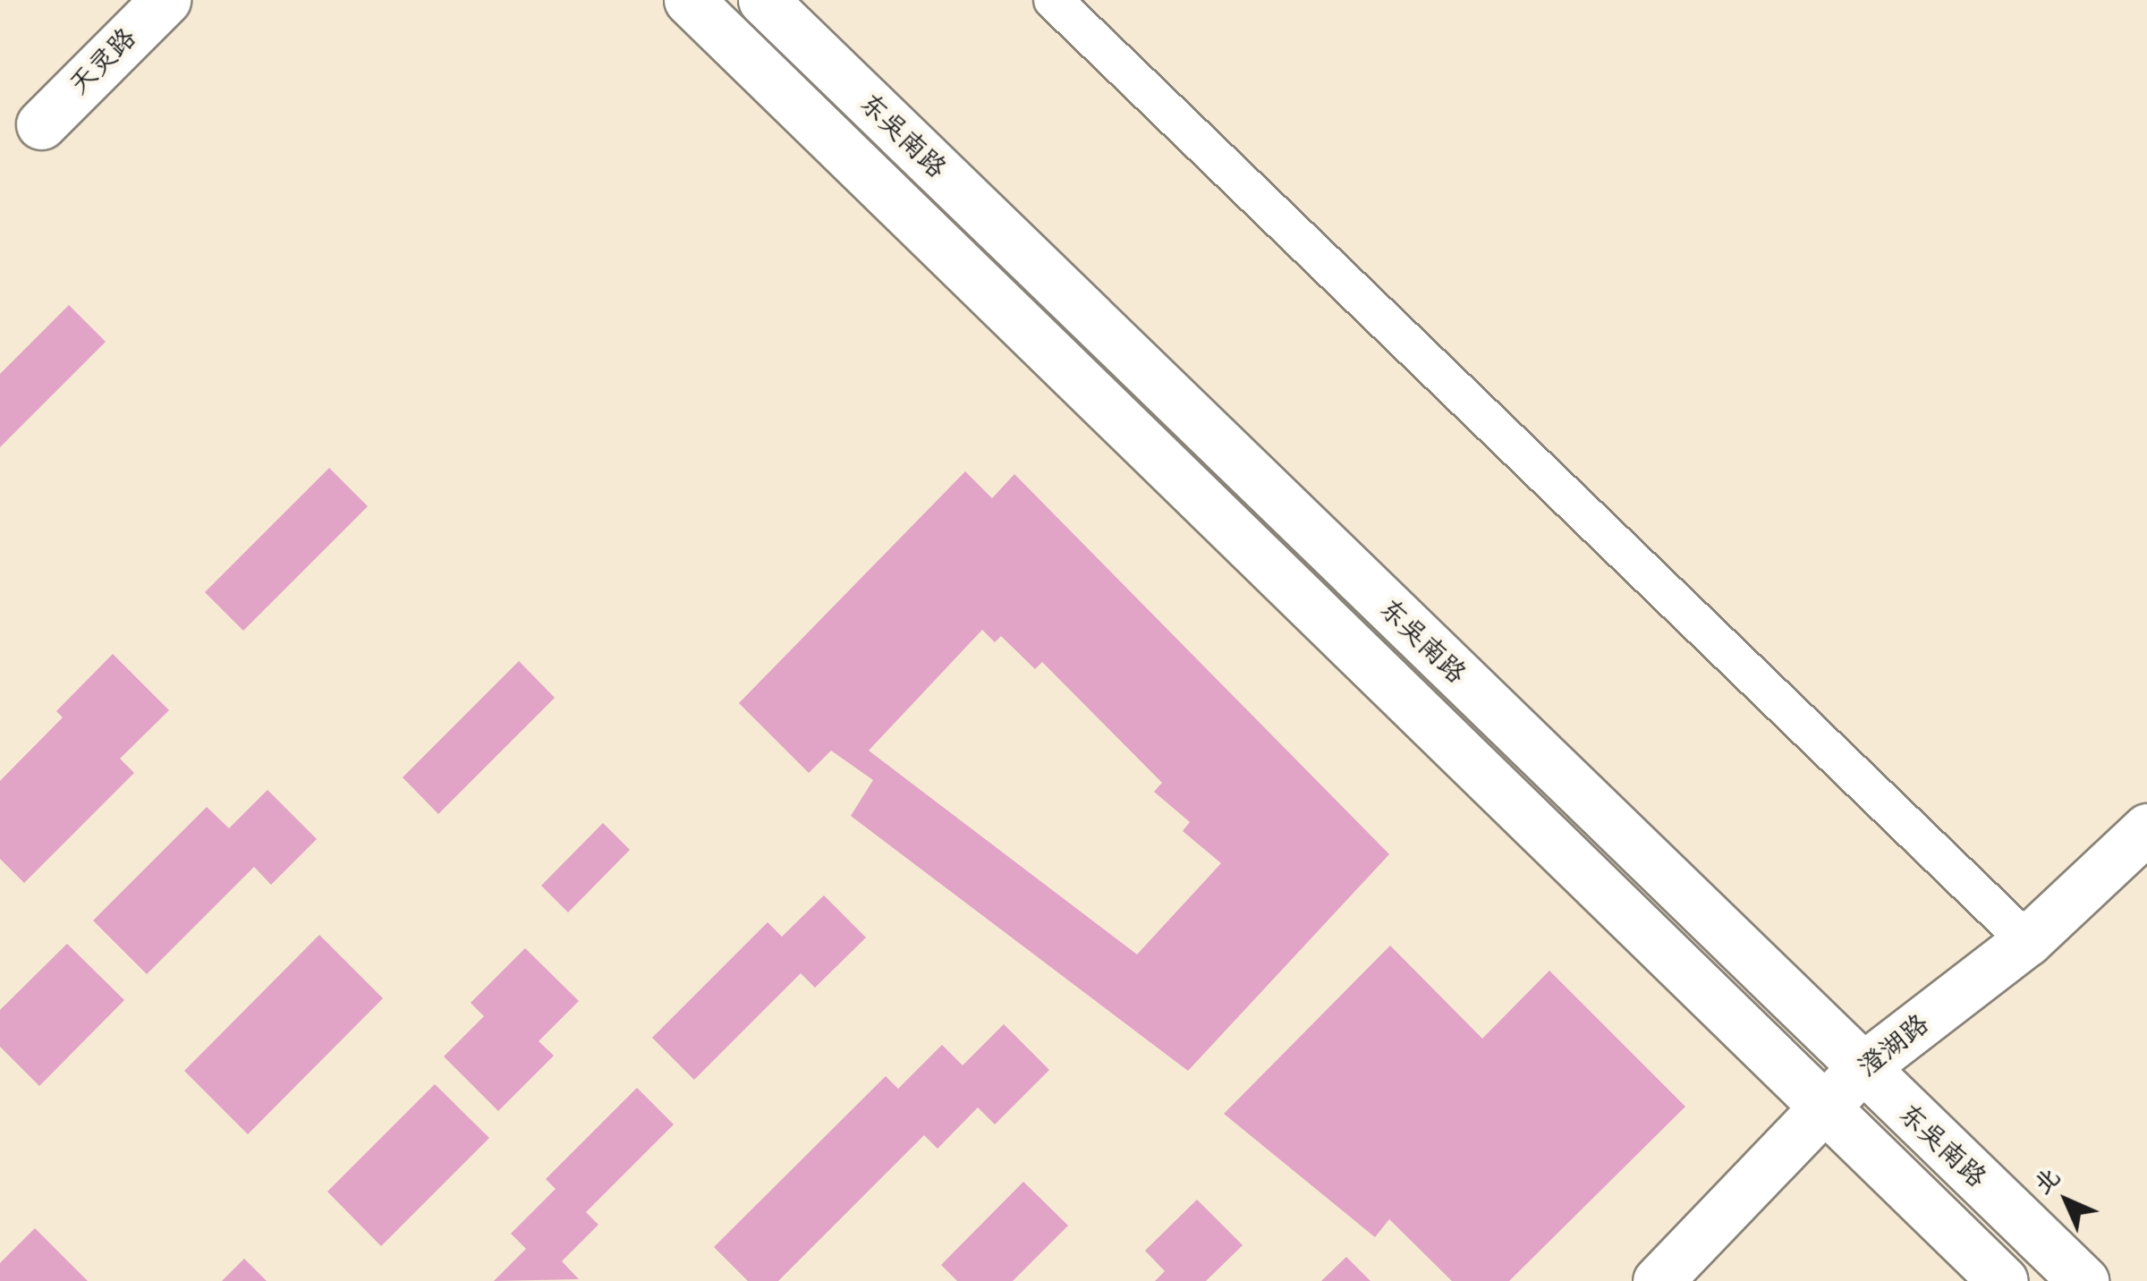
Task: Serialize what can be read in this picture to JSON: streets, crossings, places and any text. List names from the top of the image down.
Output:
{
  "streets": {
    "main road": ["天灵路", "东吴南路", "澄湖路"]
  },
  "crossings": [
    ["东吴南路", "澄湖路"]
  ],
  "north": "top left"
}
